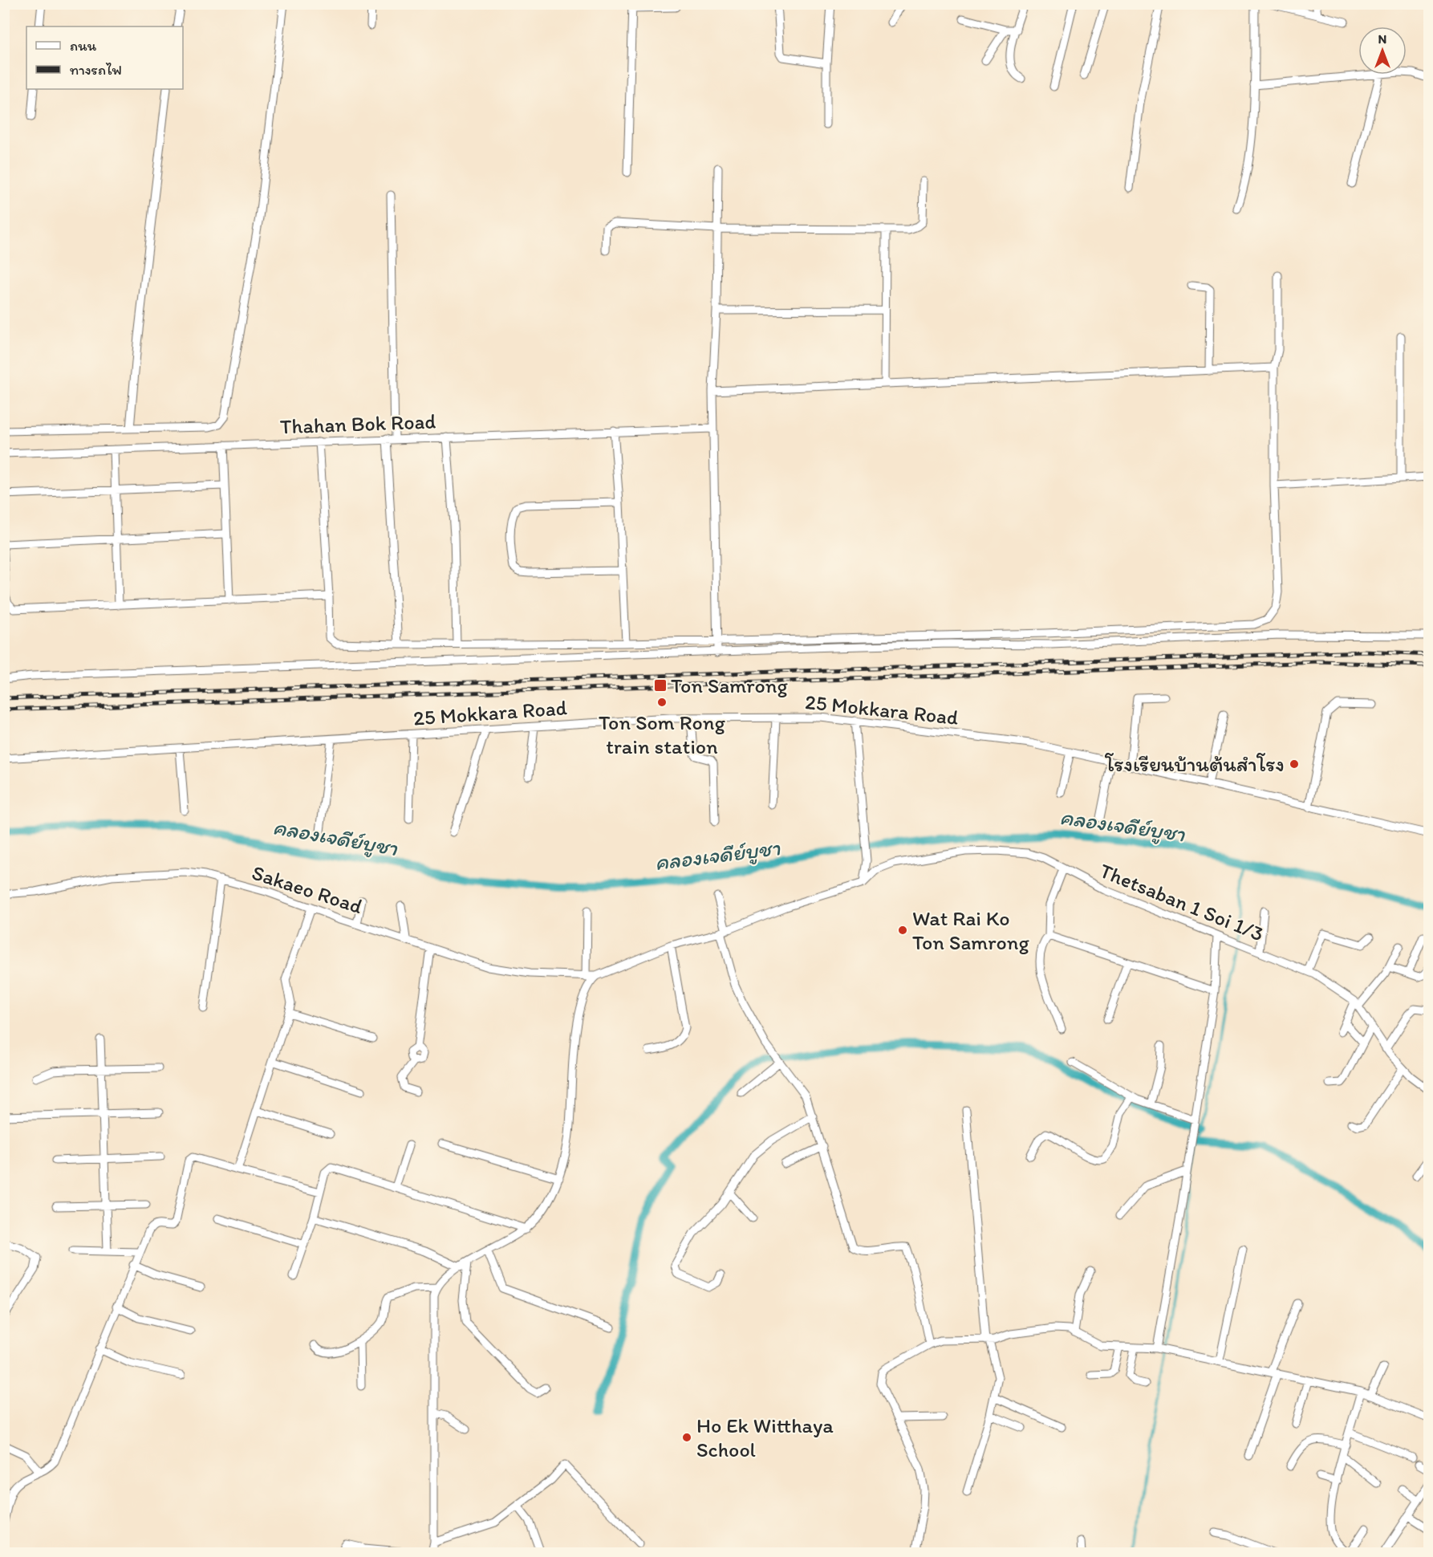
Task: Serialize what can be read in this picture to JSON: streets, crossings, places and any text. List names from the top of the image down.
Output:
{
  "streets": {
    "street": [
      "Thahan Bok Road",
      "25 Mokkara Road",
      "Sakaeo Road",
      "Thetsaban 1 Soi 1/3"
    ]
  },
  "water": ["คลองเจดีย์บูชา"],
  "places": {
    "transit": ["Ton Samrong"],
    "other": [
      "Ton Som Rong train station",
      "โรงเรียนบ้านต้นสำโรง",
      "Wat Rai Ko Ton Samrong",
      "Ho Ek Witthaya School"
    ]
  },
  "legend": ["ถนน", "ทางรถไฟ"],
  "north": "top"
}
